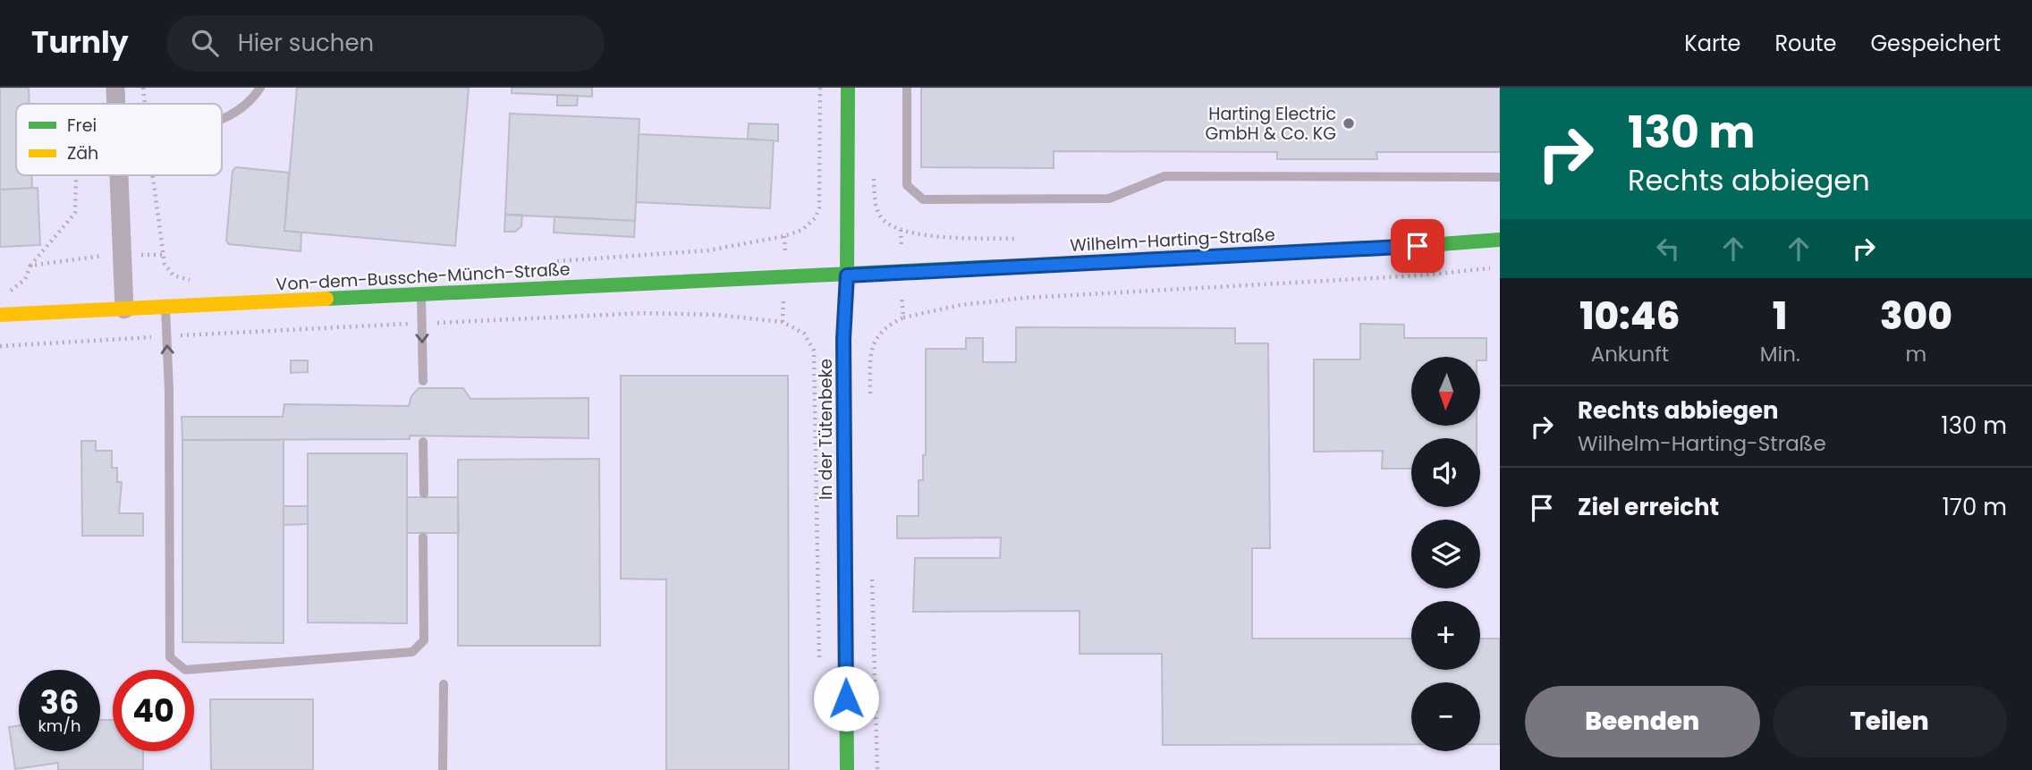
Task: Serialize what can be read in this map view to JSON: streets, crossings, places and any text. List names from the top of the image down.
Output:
{
  "streets": {
    "street": ["Wilhelm-Harting-Straße", "Von-dem-Bussche-Münch-Straße", "In der Tütenbeke"]
  },
  "crossings": [
    ["Wilhelm-Harting-Straße", "Von-dem-Bussche-Münch-Straße"],
    ["Wilhelm-Harting-Straße", "In der Tütenbeke"],
    ["Von-dem-Bussche-Münch-Straße", "In der Tütenbeke"]
  ],
  "places": ["Harting Electric GmbH & Co. KG"],
  "legend": ["Frei", "Zäh"],
  "north": "bottom",
  "page": {
    "header": "Turnly",
    "search": "Hier suchen",
    "nav": ["Karte", "Route", "Gespeichert"],
    "turn": ["130 m", "Rechts abbiegen"],
    "eta": [
      "10:46",
      "Ankunft",
      "1",
      "Min.",
      "300",
      "m"
    ],
    "map_buttons": ["+", "−"],
    "list": [
      {
        "name": "Rechts abbiegen",
        "note": "Wilhelm-Harting-Straße",
        "value": "130 m"
      },
      {
        "name": "Ziel erreicht",
        "value": "170 m"
      }
    ],
    "speed": "36 km/h",
    "limit": "40",
    "buttons": ["Beenden", "Teilen"]
  }
}
